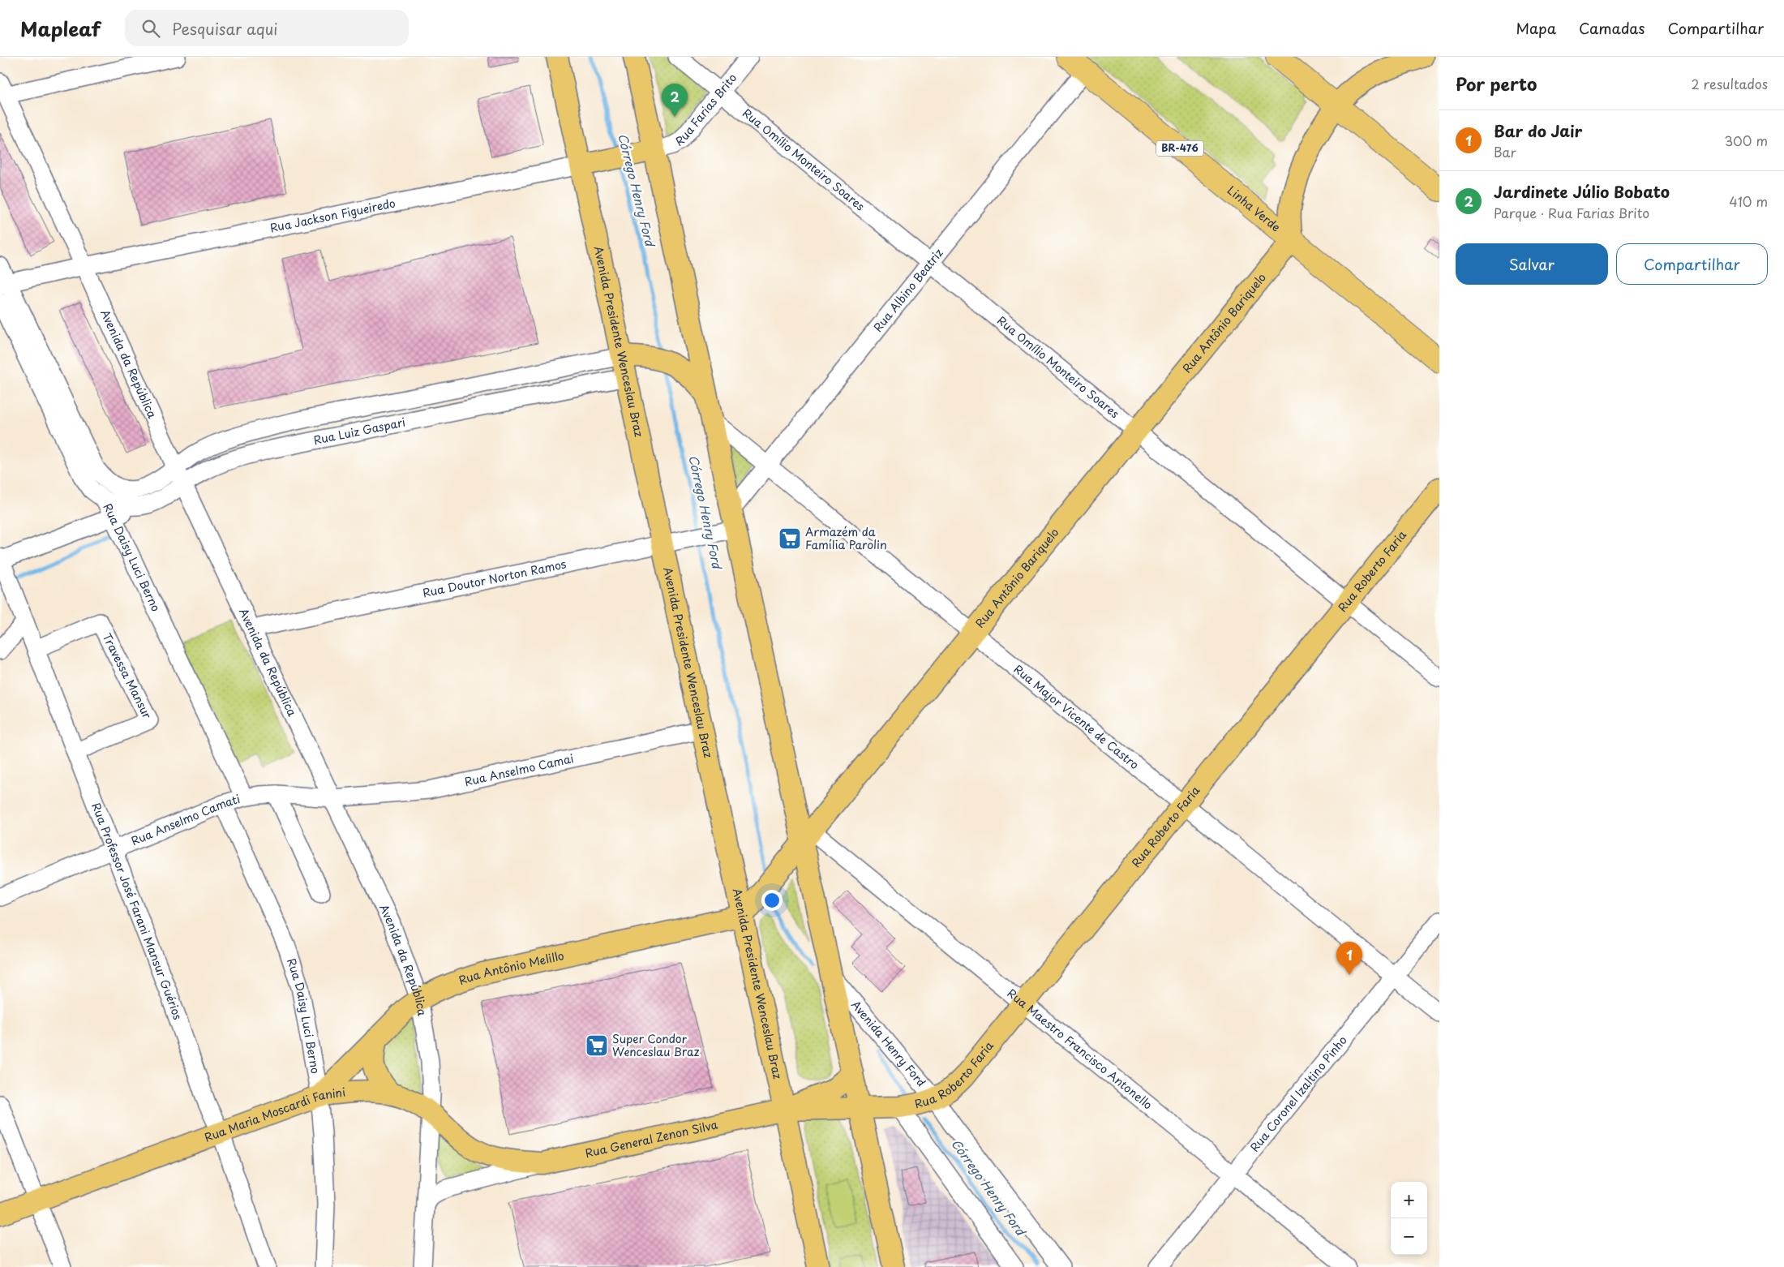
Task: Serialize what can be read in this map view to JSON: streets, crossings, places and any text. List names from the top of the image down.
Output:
{
  "streets": {
    "highway": ["BR-476", "Linha Verde"],
    "main road": [
      "Rua Antônio Bariquelo",
      "Avenida Presidente Wenceslau Braz",
      "Rua Roberto Faria",
      "Rua Antônio Melillo",
      "Rua Maria Moscardi Fanini",
      "Rua General Zenon Silva"
    ],
    "street": [
      "Rua Farias Brito",
      "Rua Omílio Monteiro Soares",
      "Rua Jackson Figueiredo",
      "Rua Albino Beatriz",
      "Avenida da República",
      "Rua Luiz Gaspari",
      "Rua Daisy Luci Berno",
      "Rua Doutor Norton Ramos",
      "Travessa Mansur",
      "Rua Major Vicente de Castro",
      "Rua Anselmo Camai",
      "Rua Anselmo Camati",
      "Rua Professor José Farani Mansur Guérios",
      "Avenida Henry Ford",
      "Rua Maestro Francisco Antonello",
      "Rua Coronel Izaltino Pinho"
    ]
  },
  "crossings": [
    ["Rua Farias Brito", "Rua Omílio Monteiro Soares"],
    ["Rua Omílio Monteiro Soares", "Rua Albino Beatriz"],
    ["Rua Omílio Monteiro Soares", "Rua Antônio Bariquelo"],
    ["Rua Omílio Monteiro Soares", "Rua Roberto Faria"],
    ["Linha Verde", "Rua Albino Beatriz"],
    ["Linha Verde", "Rua Antônio Bariquelo"],
    ["Rua Jackson Figueiredo", "Avenida Presidente Wenceslau Braz"],
    ["Rua Jackson Figueiredo", "Avenida da República"],
    ["Rua Jackson Figueiredo", "Rua Daisy Luci Berno"],
    ["Rua Albino Beatriz", "Rua Doutor Norton Ramos"],
    ["Rua Albino Beatriz", "Rua Major Vicente de Castro"],
    ["Rua Antônio Bariquelo", "Avenida Presidente Wenceslau Braz"],
    ["Rua Antônio Bariquelo", "Rua Major Vicente de Castro"],
    ["Rua Antônio Bariquelo", "Rua Antônio Melillo"],
    ["Rua Antônio Bariquelo", "Rua Maestro Francisco Antonello"],
    ["Avenida Presidente Wenceslau Braz", "Rua Luiz Gaspari"],
    ["Avenida Presidente Wenceslau Braz", "Rua Doutor Norton Ramos"],
    ["Avenida Presidente Wenceslau Braz", "Rua Anselmo Camai"],
    ["Avenida Presidente Wenceslau Braz", "Rua Antônio Melillo"],
    ["Avenida Presidente Wenceslau Braz", "Rua General Zenon Silva"],
    ["Avenida da República", "Rua Luiz Gaspari"],
    ["Avenida da República", "Rua Doutor Norton Ramos"],
    ["Avenida da República", "Rua Anselmo Camai"],
    ["Avenida da República", "Rua Anselmo Camati"],
    ["Avenida da República", "Rua Antônio Melillo"],
    ["Avenida da República", "Rua Maria Moscardi Fanini"],
    ["Avenida da República", "Rua General Zenon Silva"],
    ["Rua Luiz Gaspari", "Rua Daisy Luci Berno"],
    ["Rua Daisy Luci Berno", "Rua Anselmo Camati"],
    ["Rua Daisy Luci Berno", "Rua Antônio Melillo"],
    ["Rua Daisy Luci Berno", "Rua Maria Moscardi Fanini"],
    ["Rua Roberto Faria", "Rua Major Vicente de Castro"],
    ["Rua Roberto Faria", "Avenida Henry Ford"],
    ["Rua Roberto Faria", "Rua Maestro Francisco Antonello"],
    ["Rua Roberto Faria", "Rua General Zenon Silva"],
    ["Travessa Mansur", "Rua Professor José Farani Mansur Guérios"],
    ["Rua Major Vicente de Castro", "Rua Coronel Izaltino Pinho"],
    ["Rua Anselmo Camai", "Rua Anselmo Camati"],
    ["Rua Anselmo Camati", "Rua Professor José Farani Mansur Guérios"],
    ["Rua Professor José Farani Mansur Guérios", "Rua Maria Moscardi Fanini"],
    ["Rua Antônio Melillo", "Rua Maria Moscardi Fanini"],
    ["Rua Maestro Francisco Antonello", "Rua Coronel Izaltino Pinho"],
    ["Rua Maria Moscardi Fanini", "Rua General Zenon Silva"]
  ],
  "water": ["Córrego Henry Ford"],
  "places": {
    "supermarket": ["Armazém da Família Parolin", "Super Condor Wenceslau Braz"]
  },
  "page": {
    "header": "Mapleaf",
    "search": "Pesquisar aqui",
    "nav": ["Mapa", "Camadas", "Compartilhar"],
    "heading": ["Por perto", "2 resultados"],
    "pins": ["2", "1"],
    "list": [
      {
        "mark": "1",
        "name": "Bar do Jair",
        "note": "Bar",
        "value": "300 m"
      },
      {
        "mark": "2",
        "name": "Jardinete Júlio Bobato",
        "note": "Parque · Rua Farias Brito",
        "value": "410 m"
      }
    ],
    "buttons": ["Salvar", "Compartilhar"],
    "map_buttons": ["+", "−"]
  }
}
